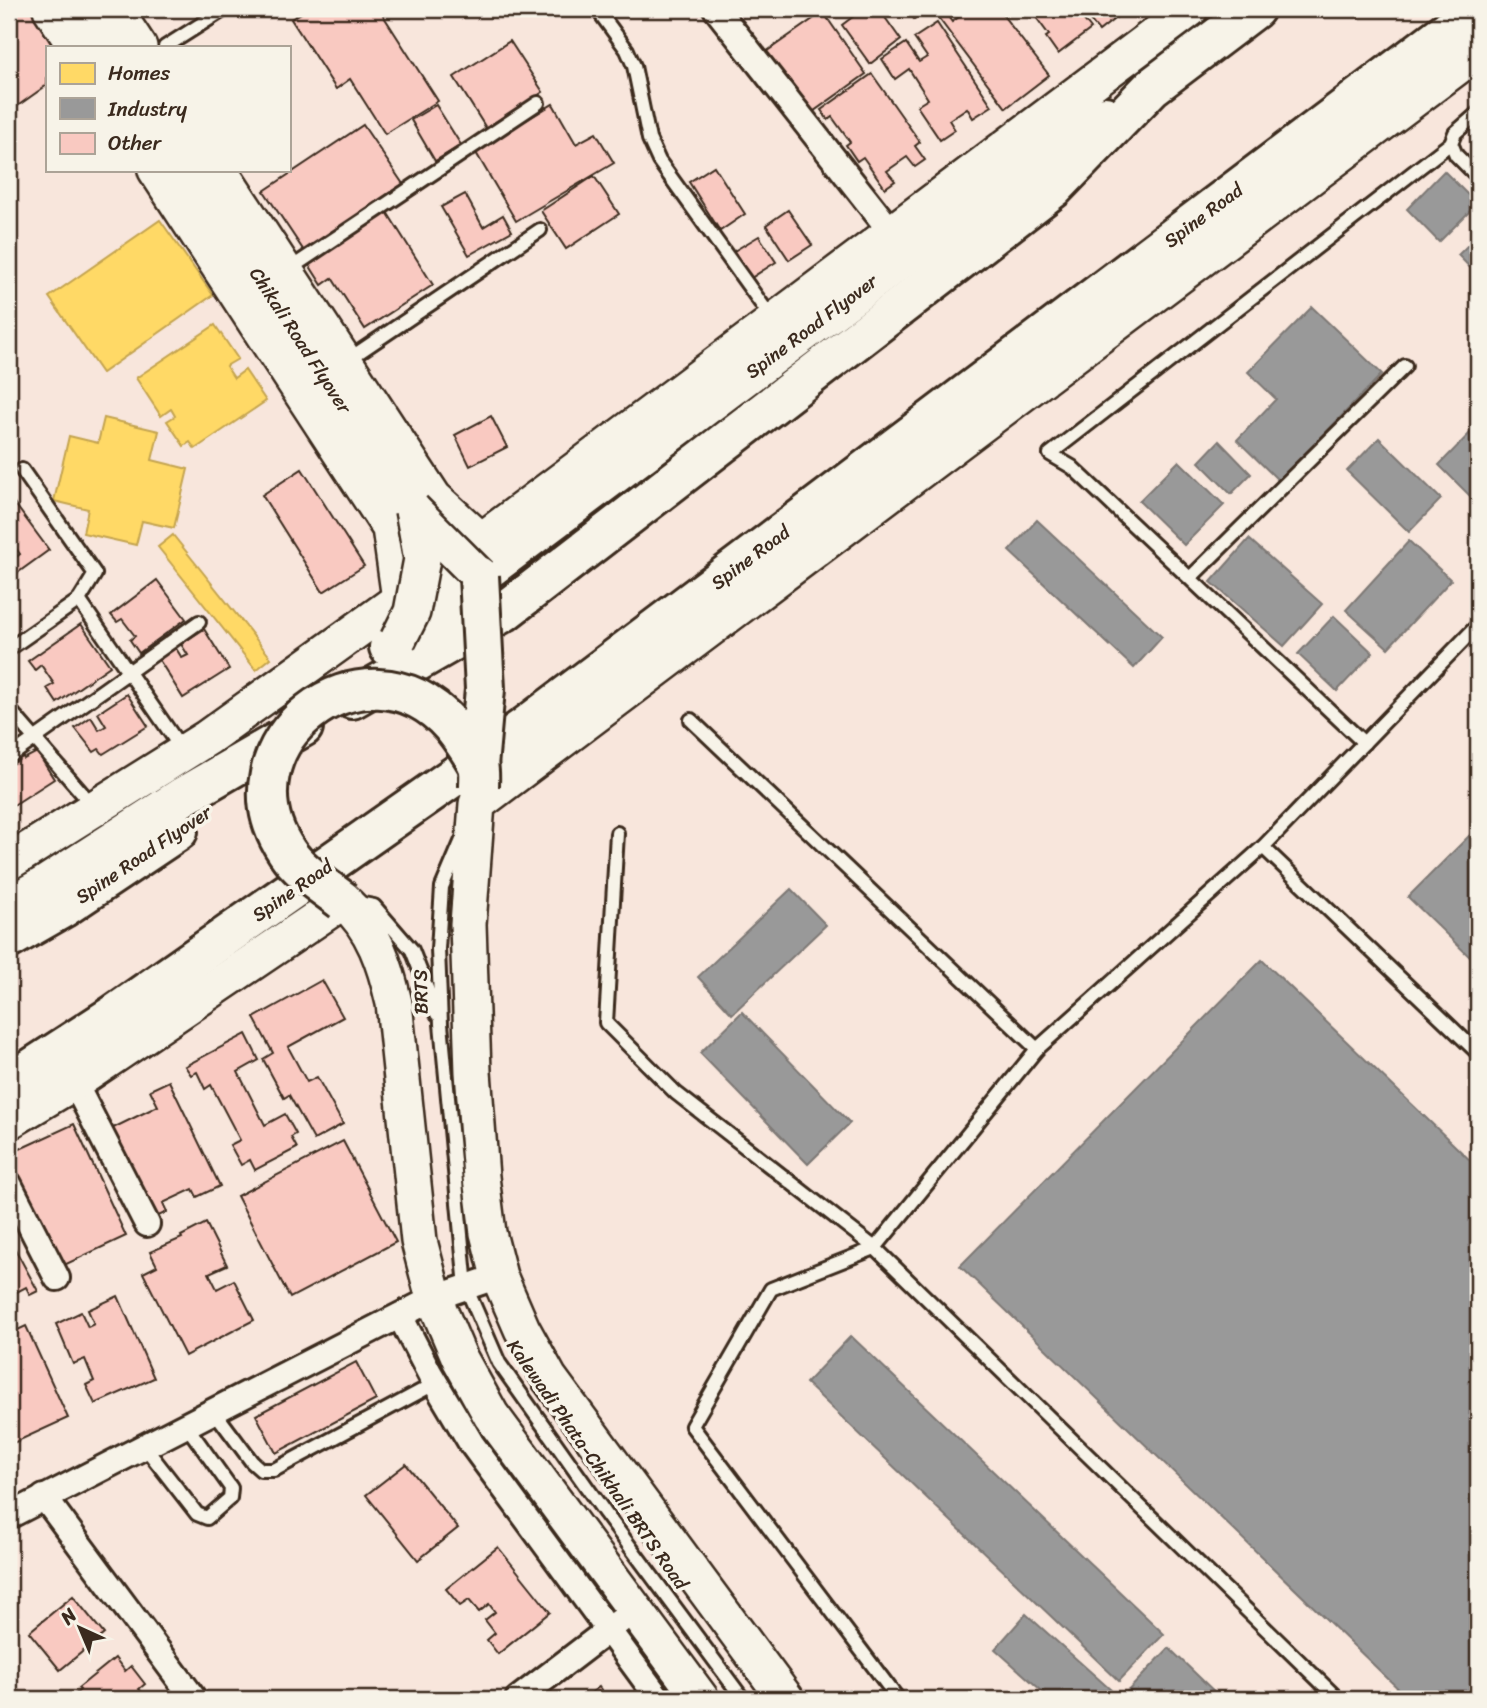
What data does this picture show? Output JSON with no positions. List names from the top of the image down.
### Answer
{
  "streets": {
    "main road": ["Spine Road", "Spine Road Flyover", "Chikali Road Flyover"],
    "lane": ["BRTS", "Kalewadi Phata-Chikhali BRTS Road"]
  },
  "crossings": [
    ["Spine Road", "Spine Road Flyover"],
    ["Spine Road", "BRTS"],
    ["Spine Road Flyover", "Chikali Road Flyover"],
    ["Spine Road Flyover", "BRTS"],
    ["BRTS", "Kalewadi Phata-Chikhali BRTS Road"]
  ],
  "legend": ["Homes", "Industry", "Other"],
  "north": "top left"
}
